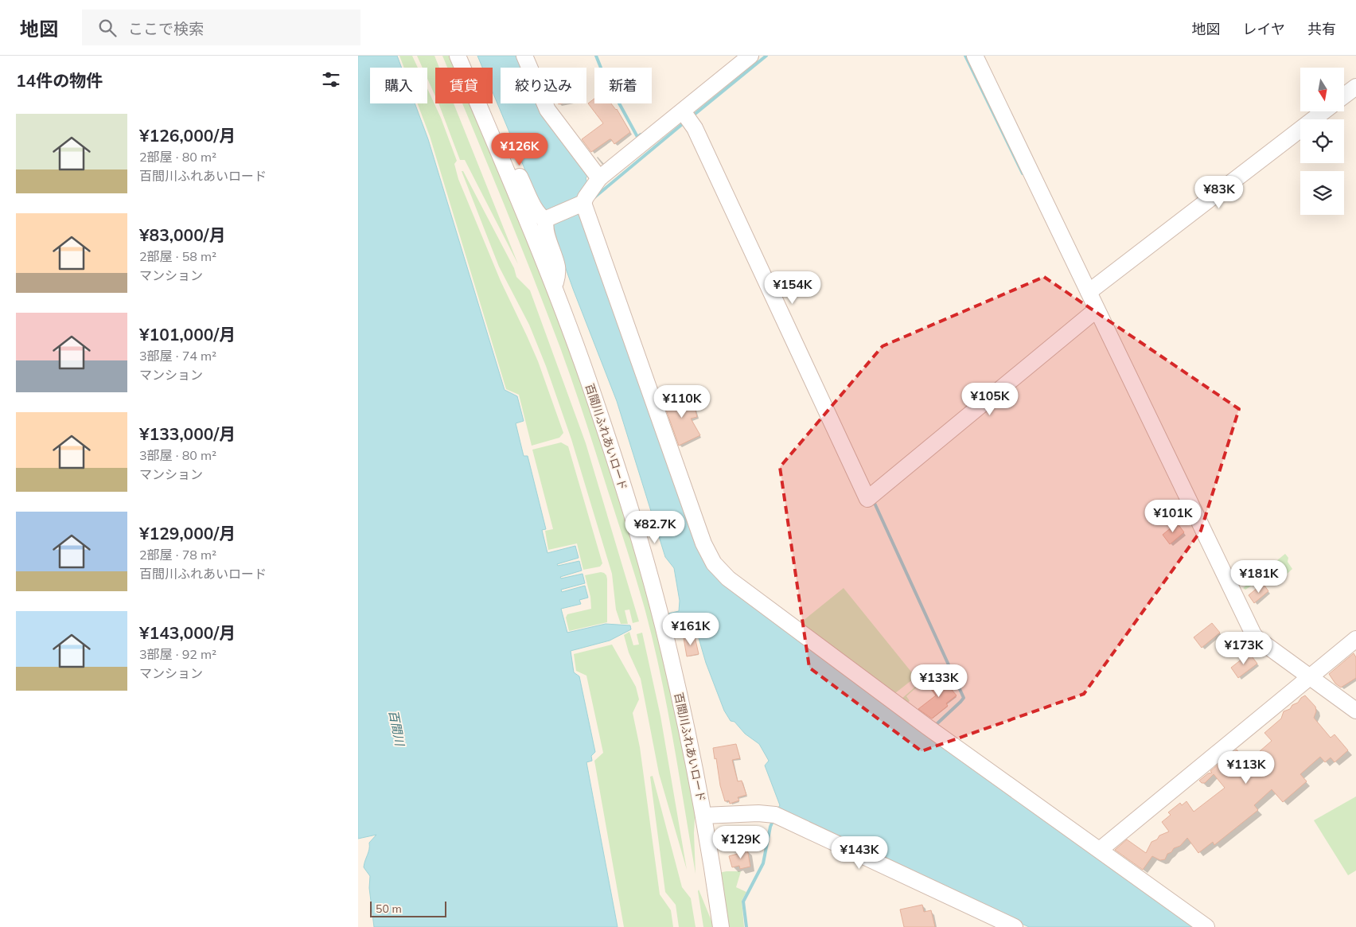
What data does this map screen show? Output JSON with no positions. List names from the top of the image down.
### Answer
{
  "streets": {
    "street": ["百間川ふれあいロード"]
  },
  "water": ["百間川"],
  "scale_bar": "50 m",
  "north": "bottom",
  "page": {
    "header": "地図",
    "search": "ここで検索",
    "nav": ["地図", "レイヤ", "共有"],
    "heading": "14件の物件",
    "chip": [
      "購入",
      "賃貸",
      "絞り込み",
      "新着"
    ],
    "list": [
      {
        "name": "¥126,000/月",
        "note": "2部屋 · 80 m² · 百間川ふれあいロード"
      },
      {
        "name": "¥83,000/月",
        "note": "2部屋 · 58 m² · マンション"
      },
      {
        "name": "¥101,000/月",
        "note": "3部屋 · 74 m² · マンション"
      },
      {
        "name": "¥133,000/月",
        "note": "3部屋 · 80 m² · マンション"
      },
      {
        "name": "¥129,000/月",
        "note": "2部屋 · 78 m² · 百間川ふれあいロード"
      },
      {
        "name": "¥143,000/月",
        "note": "3部屋 · 92 m² · マンション"
      }
    ],
    "price": [
      "¥126K",
      "¥83K",
      "¥154K",
      "¥105K",
      "¥110K",
      "¥101K",
      "¥82.7K",
      "¥181K",
      "¥161K",
      "¥173K",
      "¥133K",
      "¥113K",
      "¥129K",
      "¥143K"
    ],
    "scale": "50 m"
  }
}
